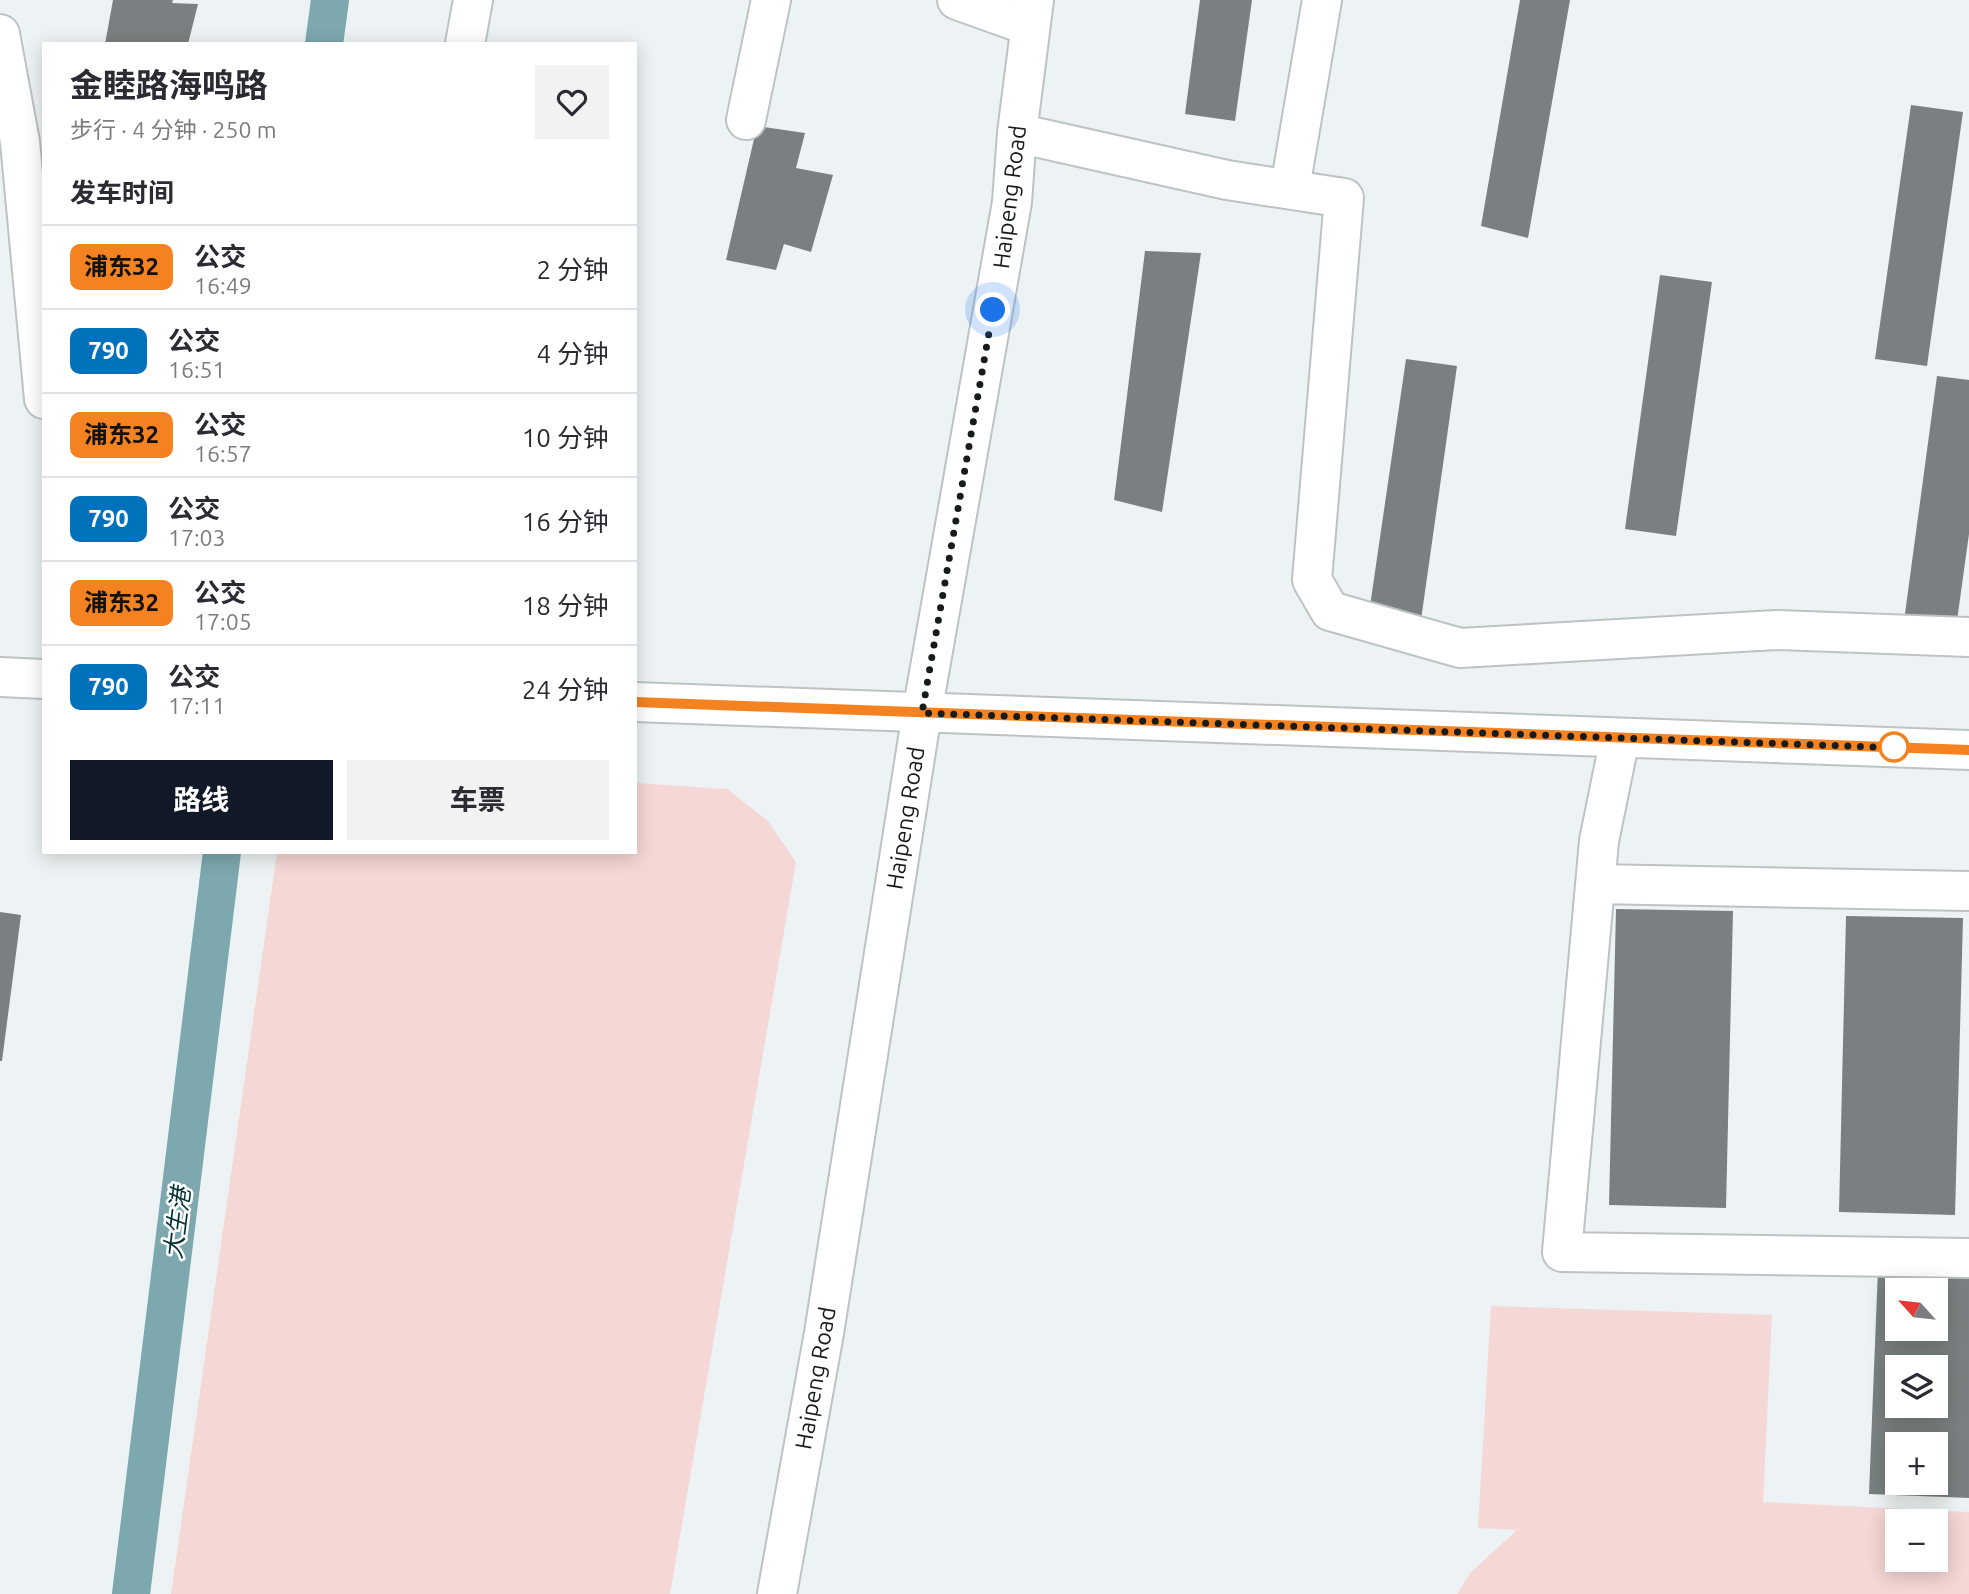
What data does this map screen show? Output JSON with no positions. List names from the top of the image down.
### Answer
{
  "streets": {
    "street": ["Haipeng Road"]
  },
  "water": ["大生港"],
  "lines": ["bus line 浦东32"],
  "north": "top left",
  "page": {
    "heading": [
      ["金睦路海鸣路", "步行 · 4 分钟 · 250 m"],
      "发车时间"
    ],
    "list": [
      {
        "mark": "浦东32",
        "name": "公交",
        "note": "16:49",
        "value": "2 分钟"
      },
      {
        "mark": "790",
        "name": "公交",
        "note": "16:51",
        "value": "4 分钟"
      },
      {
        "mark": "浦东32",
        "name": "公交",
        "note": "16:57",
        "value": "10 分钟"
      },
      {
        "mark": "790",
        "name": "公交",
        "note": "17:03",
        "value": "16 分钟"
      },
      {
        "mark": "浦东32",
        "name": "公交",
        "note": "17:05",
        "value": "18 分钟"
      },
      {
        "mark": "790",
        "name": "公交",
        "note": "17:11",
        "value": "24 分钟"
      }
    ],
    "buttons": ["路线", "车票"],
    "map_buttons": ["+", "−"]
  }
}
